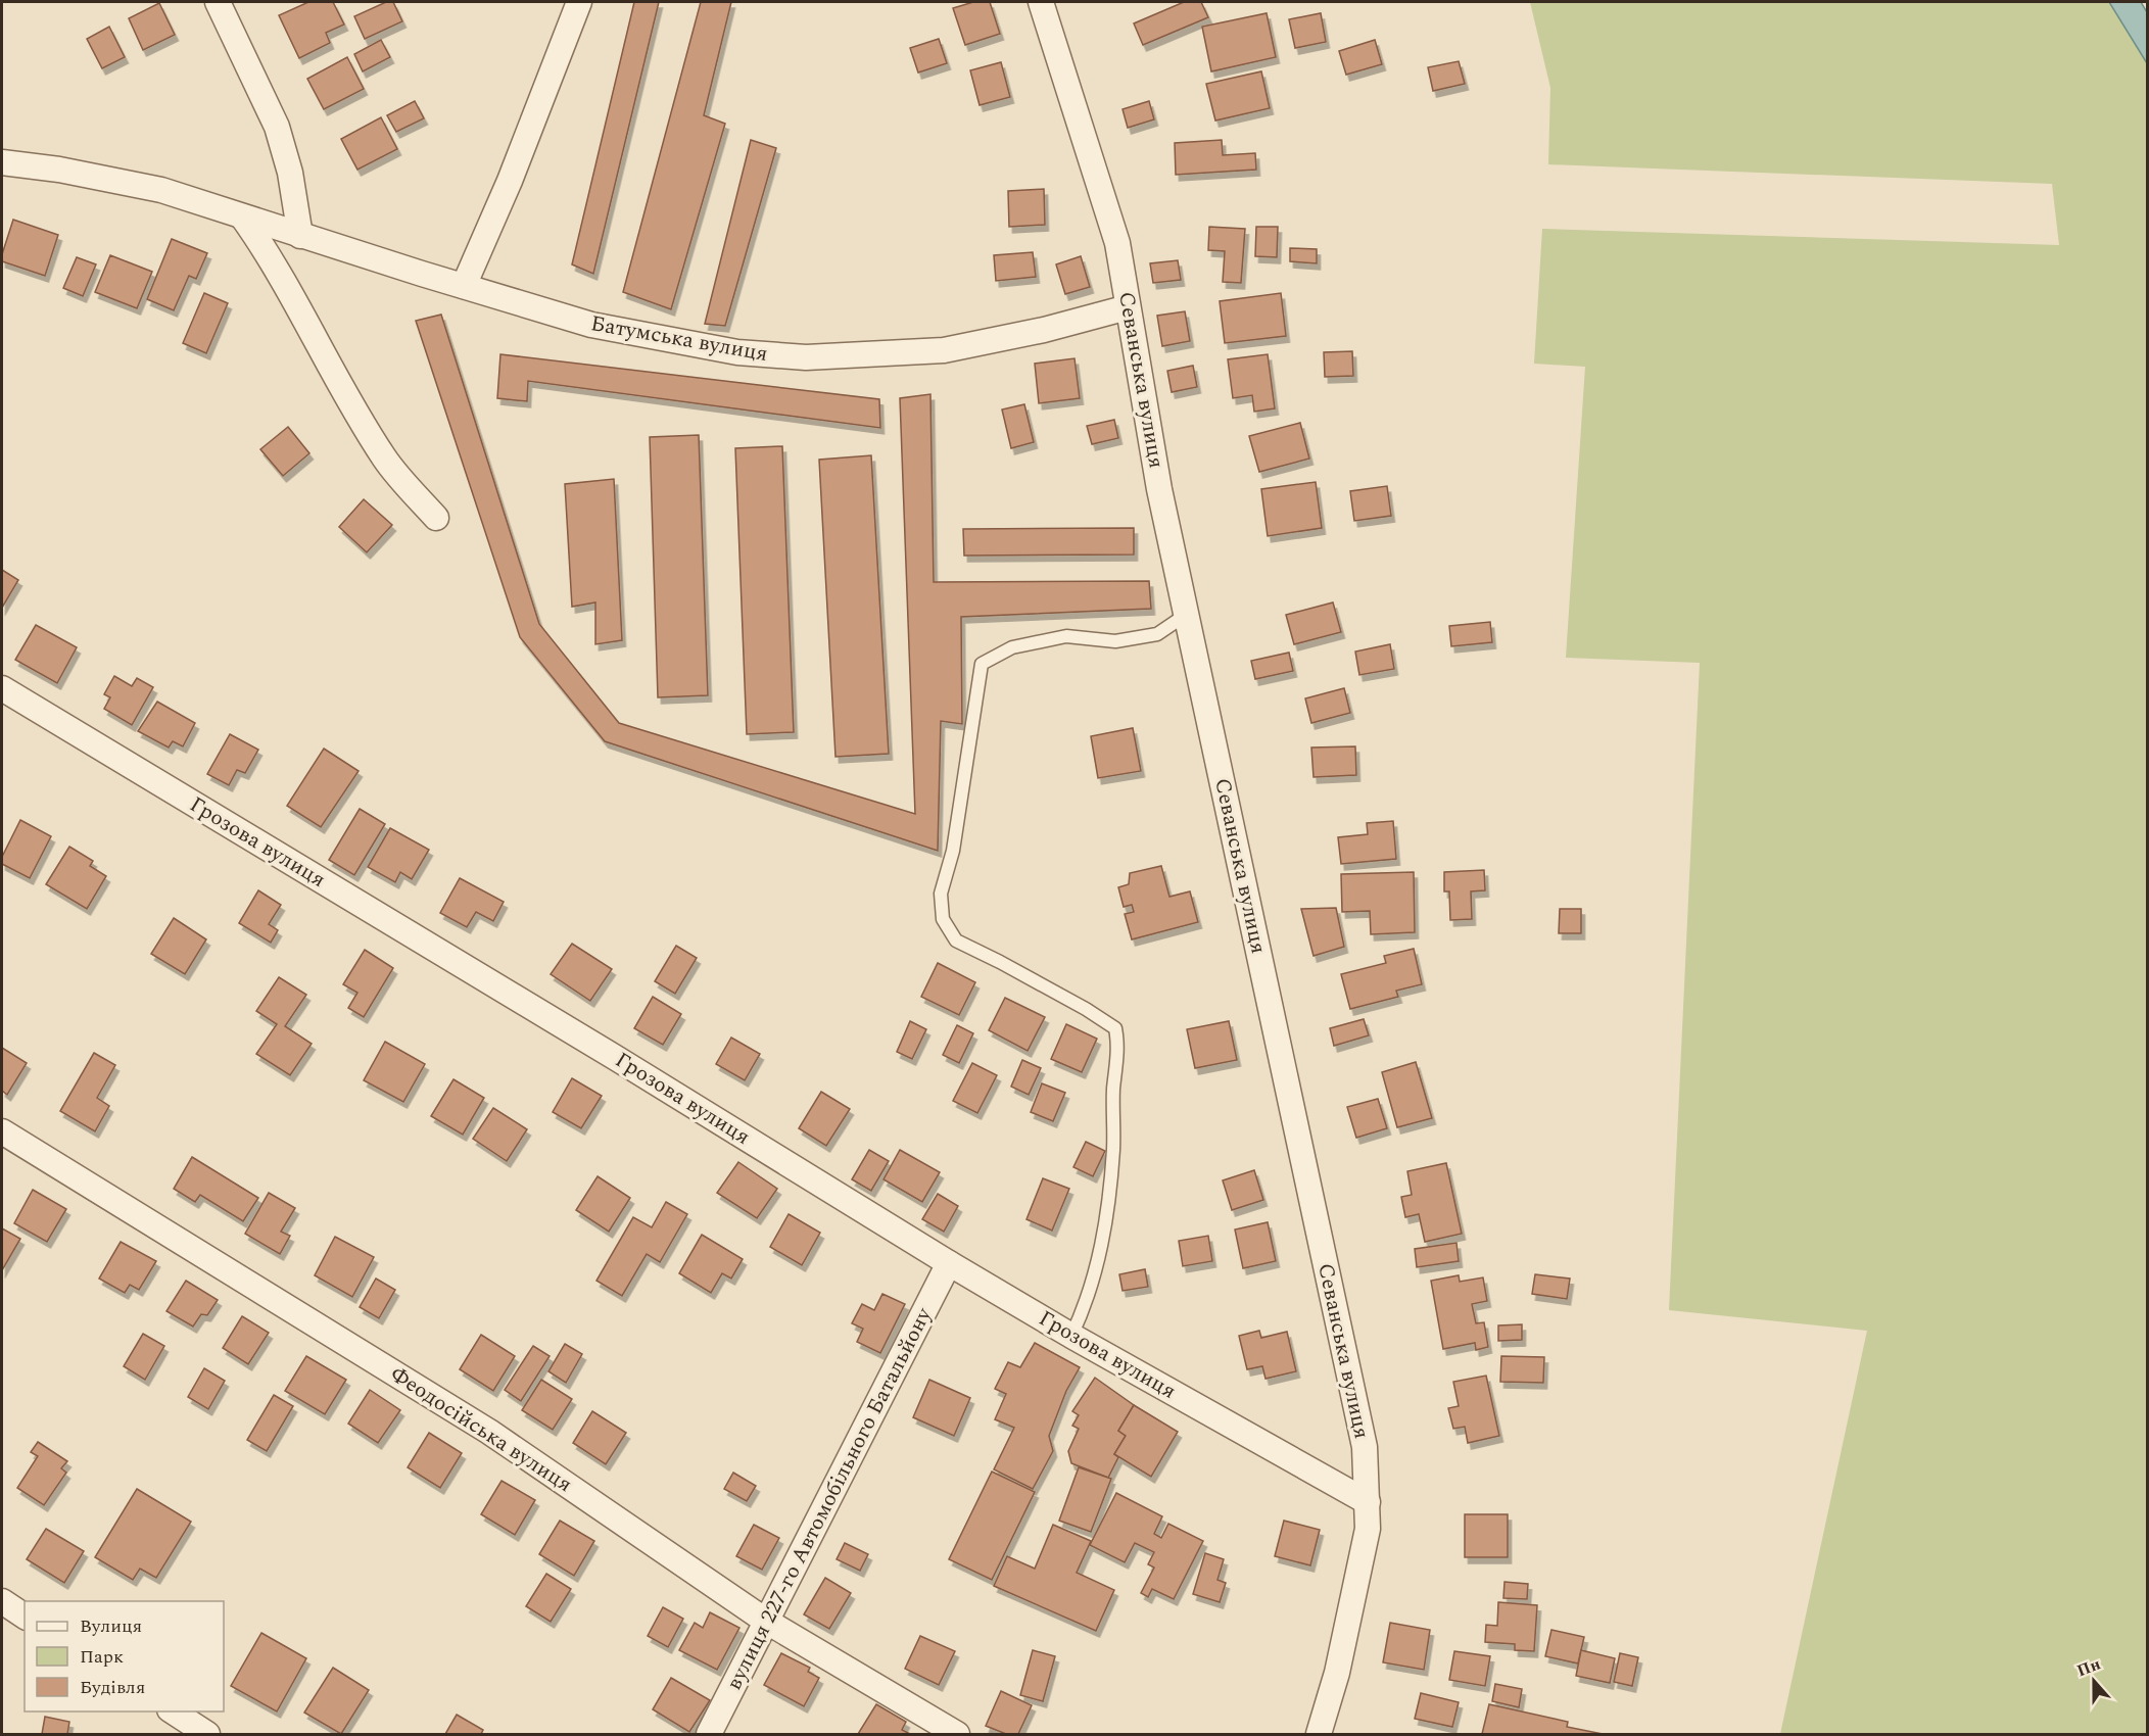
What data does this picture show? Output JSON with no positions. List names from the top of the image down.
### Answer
{
  "streets": {
    "street": [
      "Батумська вулиця",
      "Севанська вулиця",
      "Грозова вулиця",
      "Феодосійська вулиця",
      "вулиця 227-го Автомобільного Батальйону"
    ]
  },
  "crossings": [
    ["Батумська вулиця", "Севанська вулиця"],
    ["Севанська вулиця", "Грозова вулиця"],
    ["Грозова вулиця", "вулиця 227-го Автомобільного Батальйону"],
    ["Феодосійська вулиця", "вулиця 227-го Автомобільного Батальйону"]
  ],
  "legend": ["Вулиця", "Парк", "Будівля"],
  "north": "top"
}
